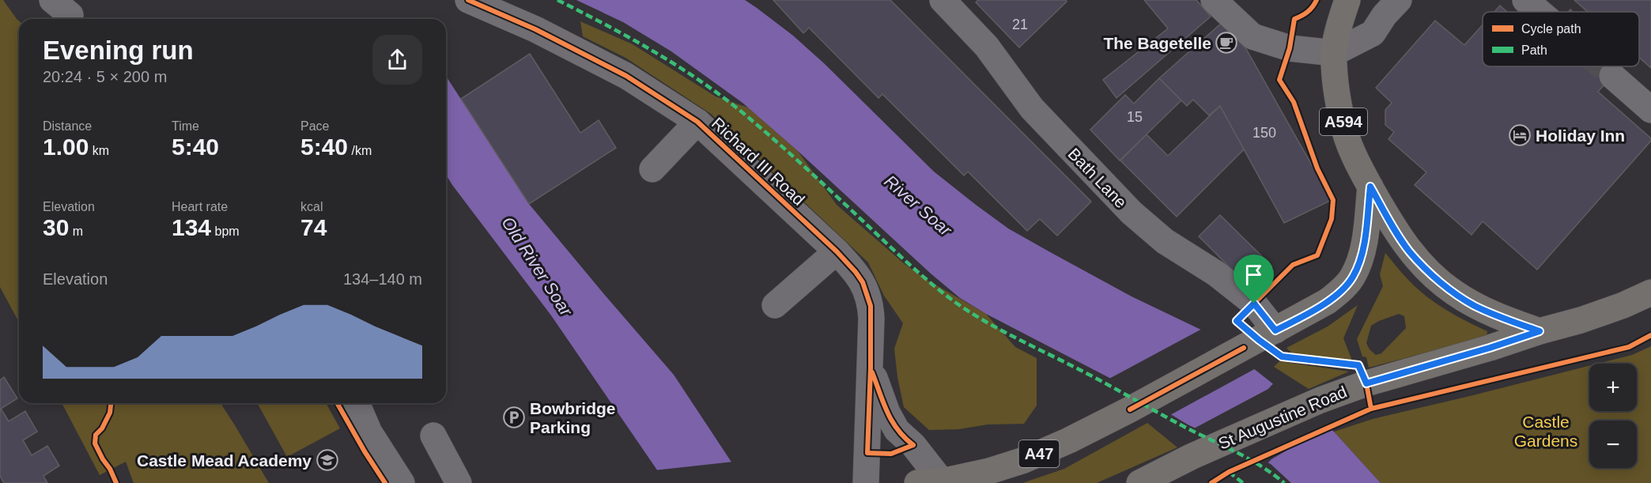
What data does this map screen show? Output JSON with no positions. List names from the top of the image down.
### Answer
{
  "streets": {
    "main road": ["A594", "St Augustine Road", "A47"],
    "street": ["Richard III Road", "Bath Lane"]
  },
  "crossings": [
    ["A594", "St Augustine Road"],
    ["A594", "A47"],
    ["Richard III Road", "A47"],
    ["Bath Lane", "A47"]
  ],
  "water": ["River Soar", "Old River Soar"],
  "parks": ["Castle Gardens"],
  "places": {
    "cafe": ["The Bagetelle"],
    "hotel": ["Holiday Inn"],
    "parking": ["Bowbridge Parking"],
    "school or university": ["Castle Mead Academy"]
  },
  "house_numbers": ["21", "15", "150"],
  "legend": ["Cycle path", "Path"],
  "page": {
    "heading": ["Evening run", "20:24 · 5 × 200 m"],
    "stats": [
      ["Distance", "1.00 km"],
      ["Time", "5:40"],
      ["Pace", "5:40 /km"],
      ["Elevation", "30 m"],
      ["Heart rate", "134 bpm"],
      ["kcal", "74"]
    ],
    "chart": ["Elevation", "134–140 m"],
    "map_buttons": ["+", "−"]
  }
}
